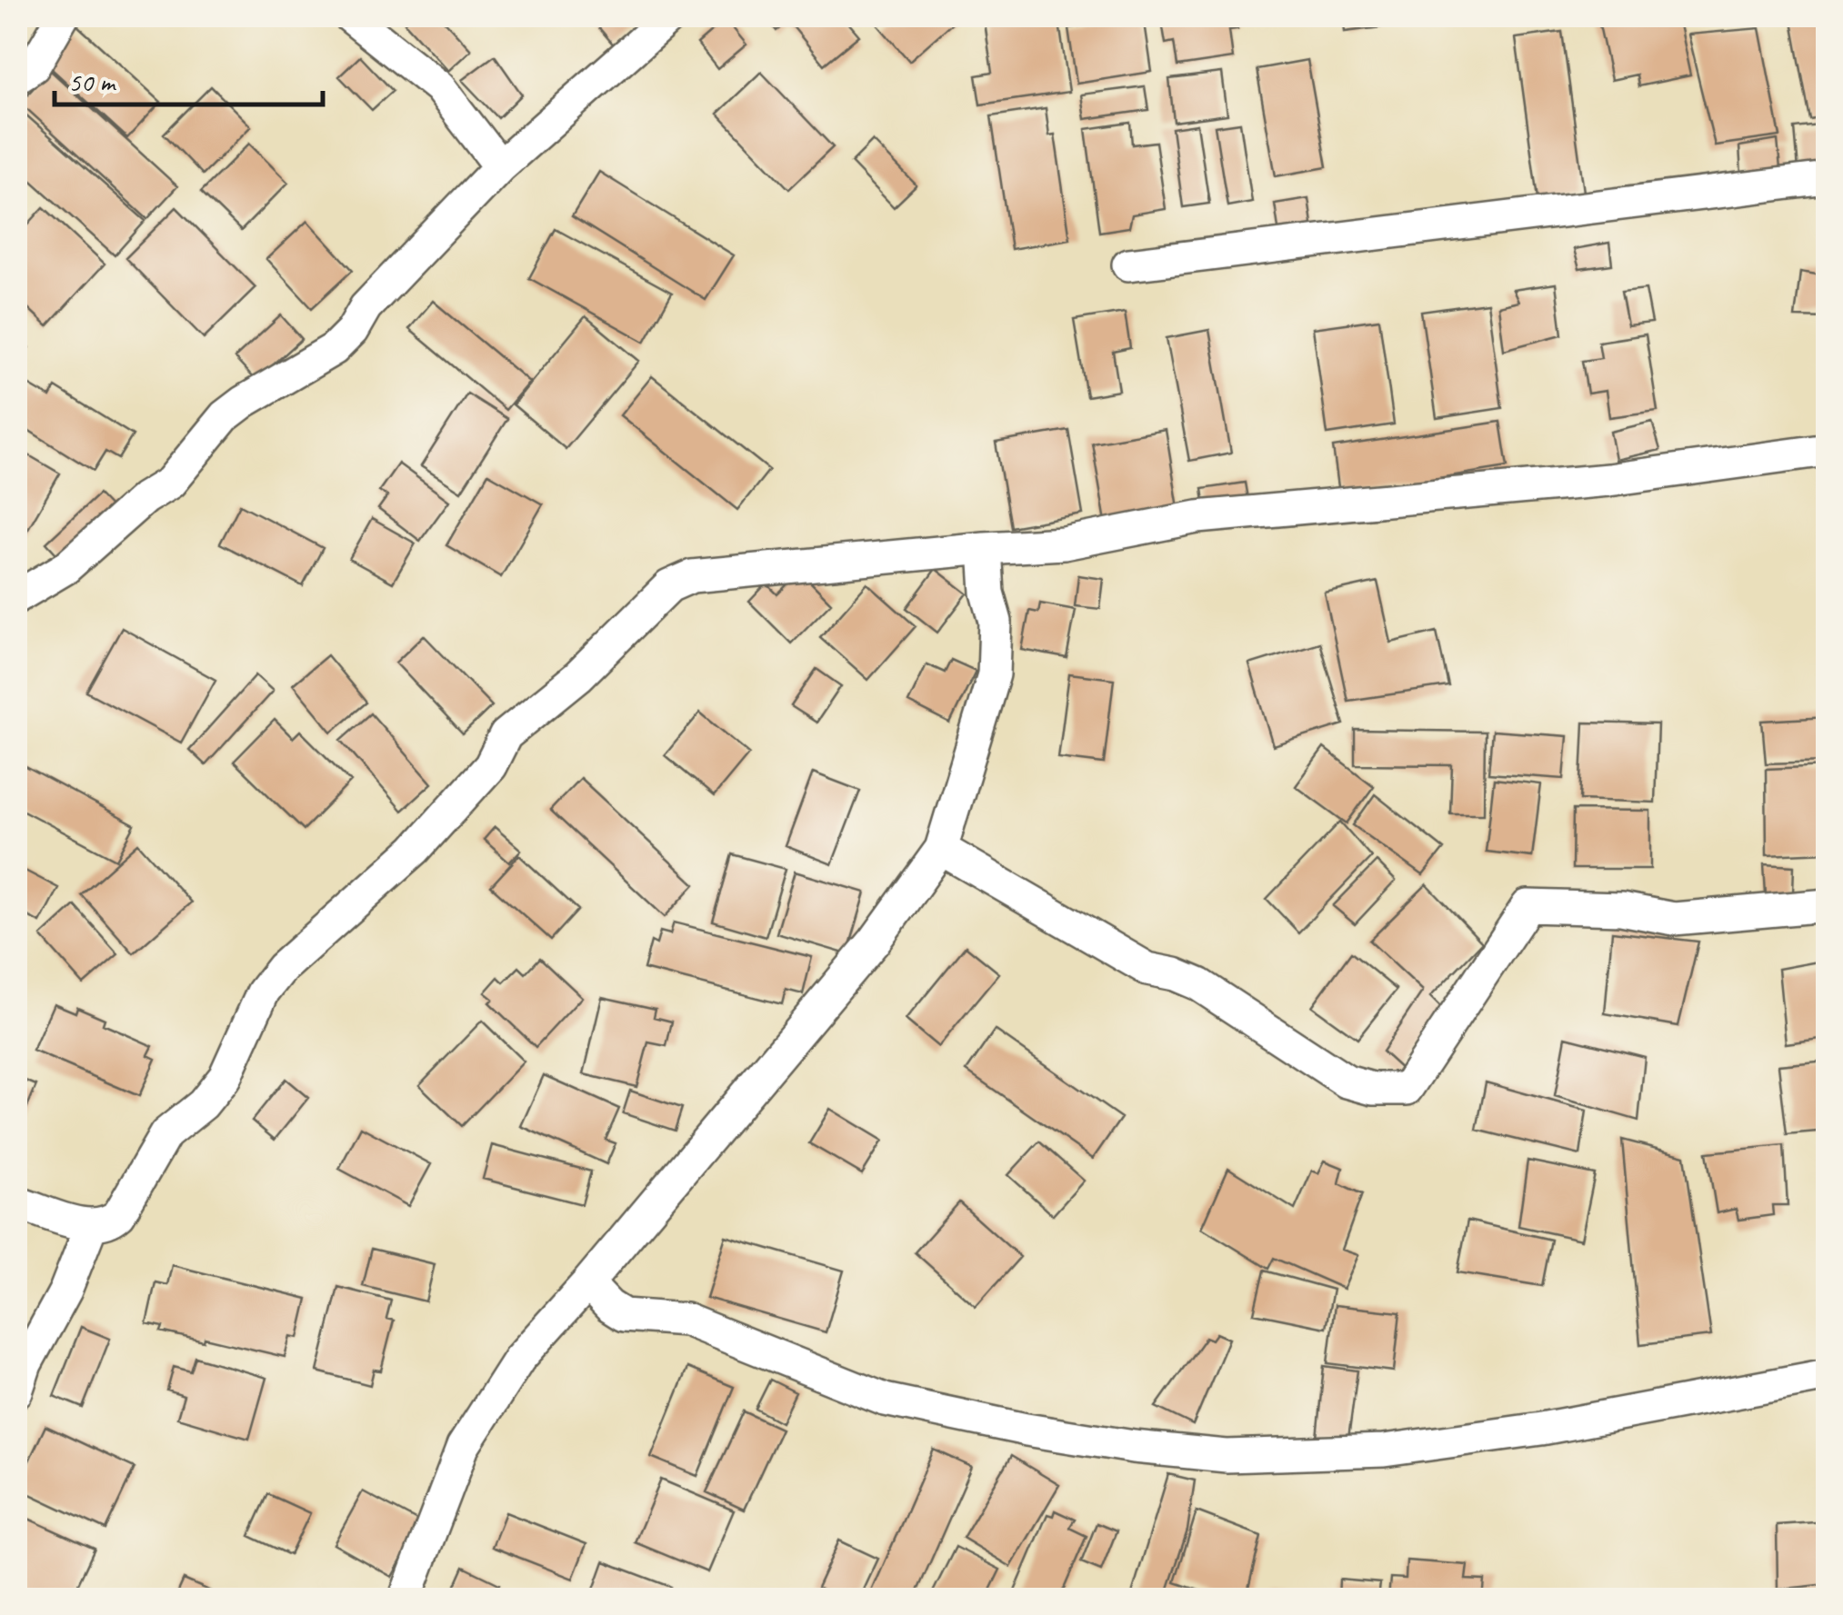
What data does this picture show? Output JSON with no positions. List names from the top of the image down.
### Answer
{
  "scale_bar": "50 m"
}
